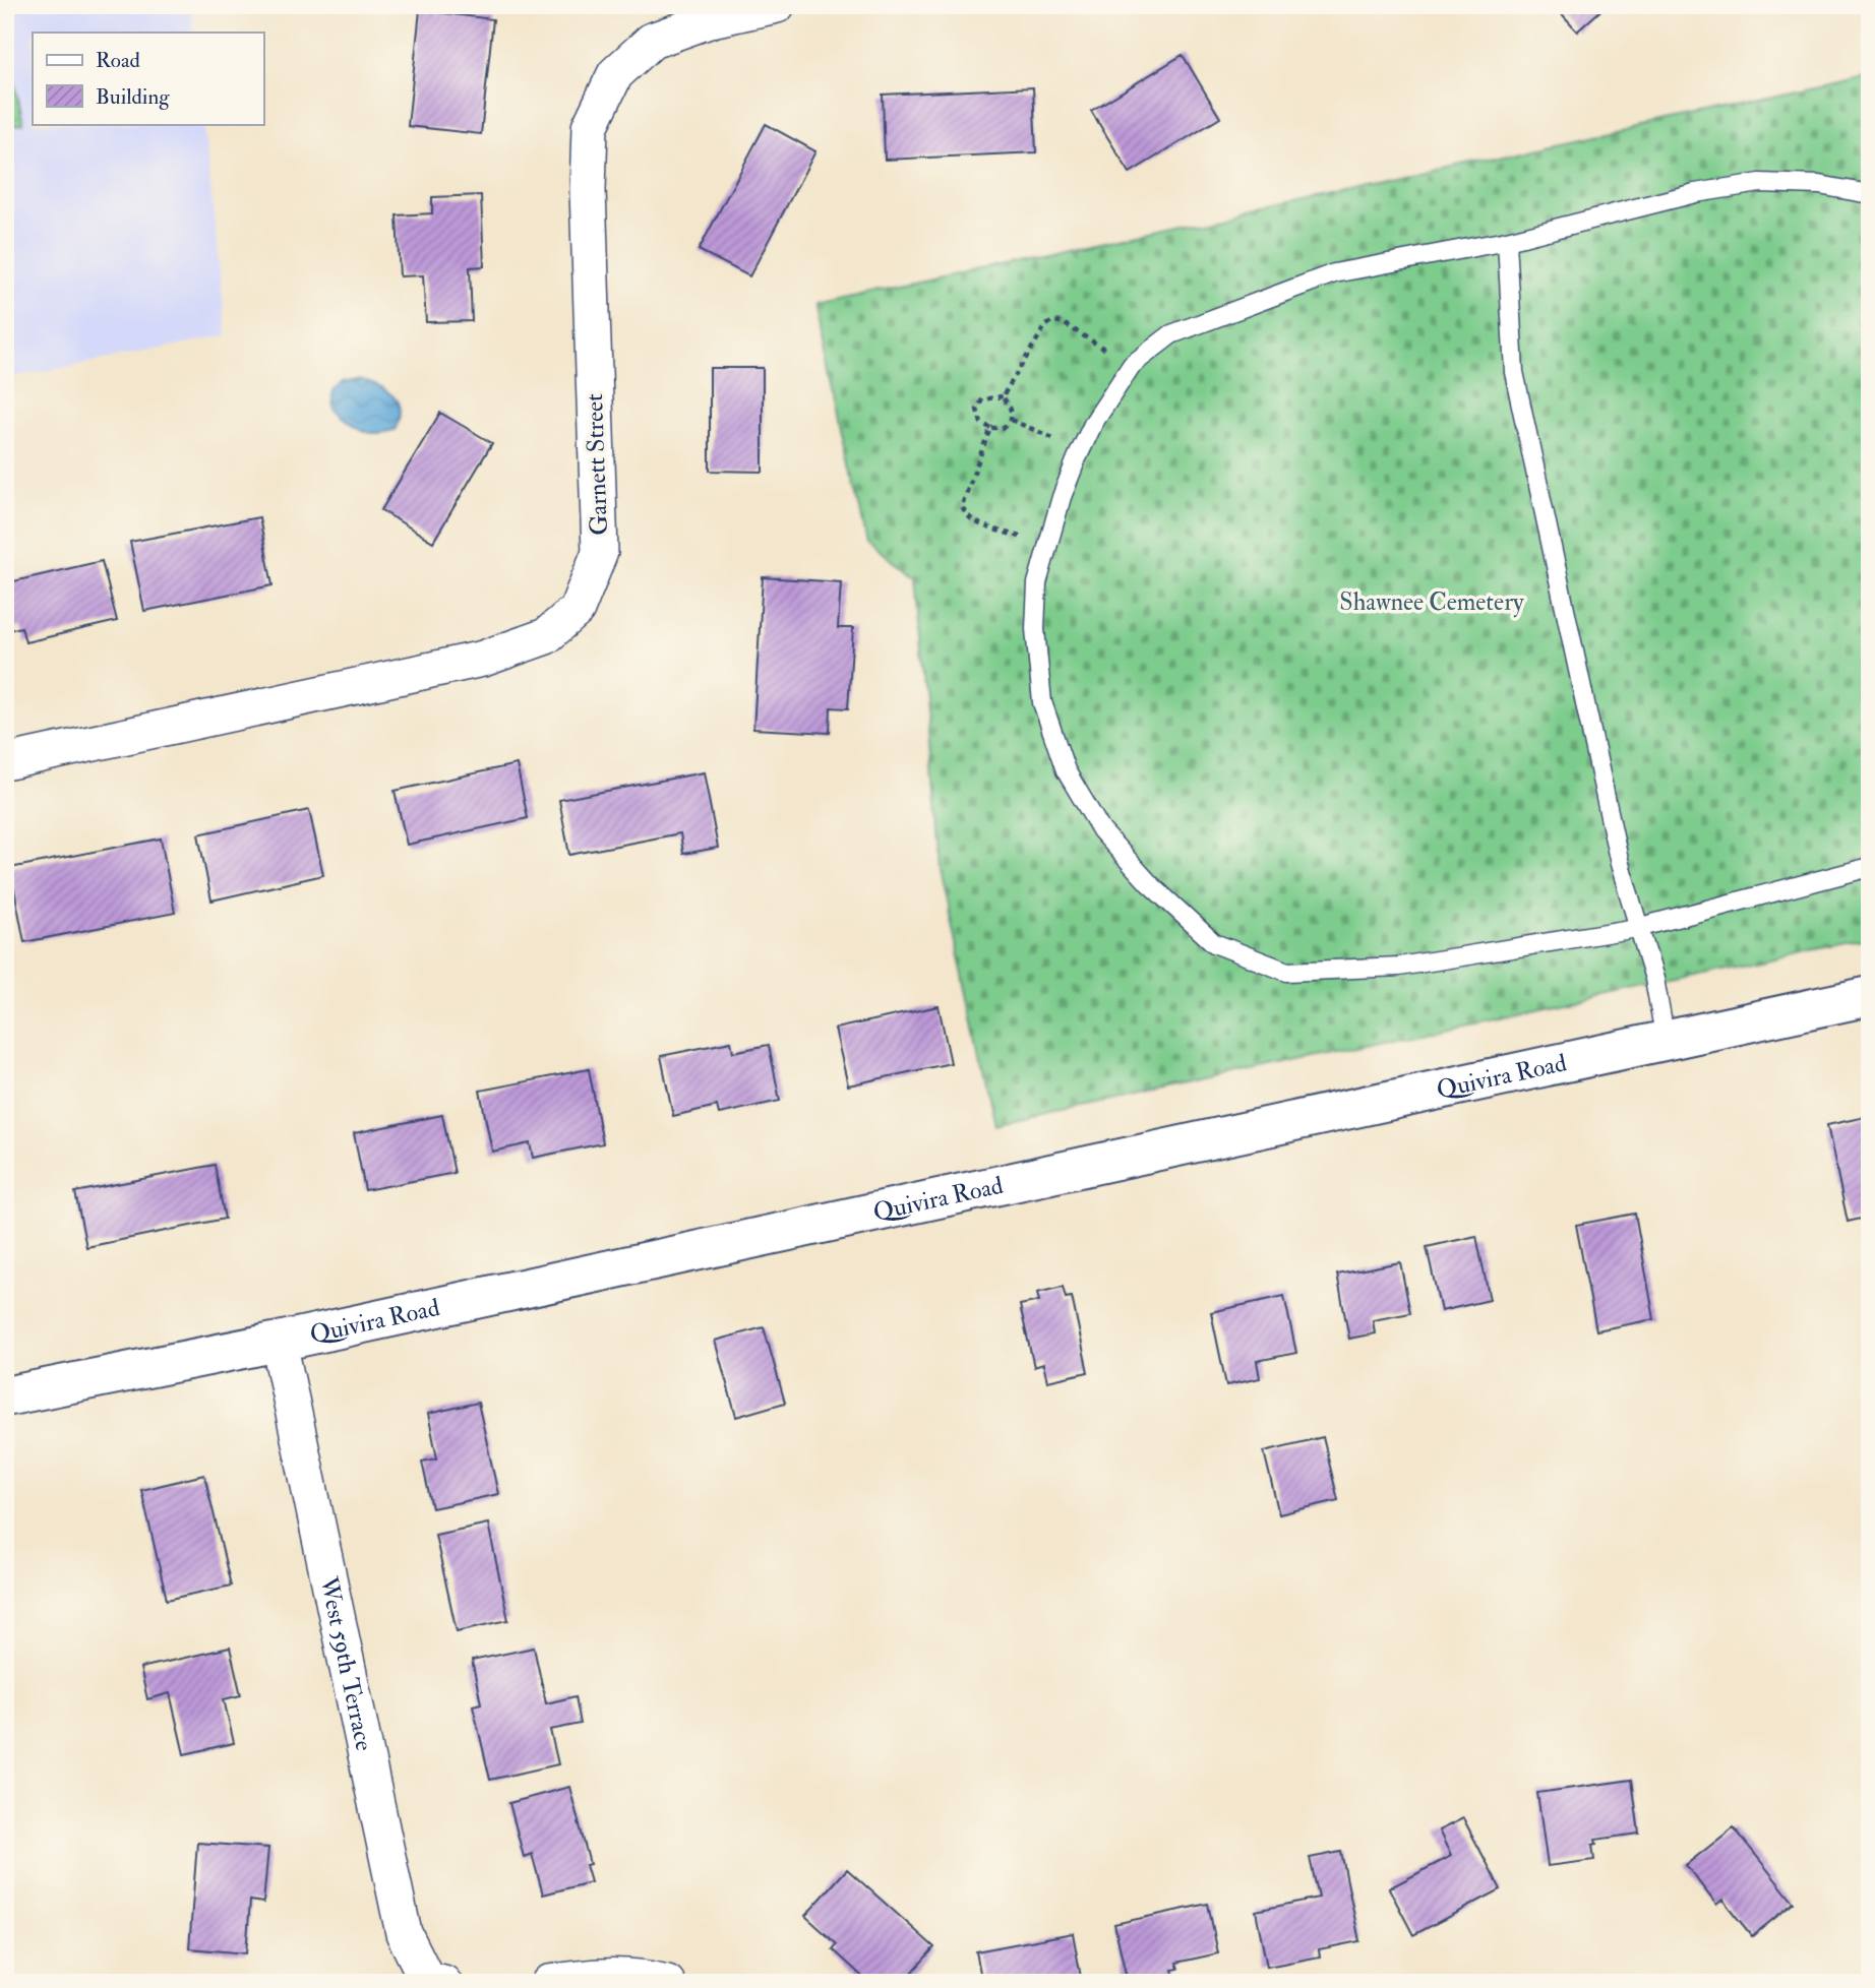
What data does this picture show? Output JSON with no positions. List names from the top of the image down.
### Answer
{
  "streets": {
    "main road": ["Quivira Road"],
    "street": ["Garnett Street", "West 59th Terrace"]
  },
  "crossings": [
    ["Quivira Road", "West 59th Terrace"]
  ],
  "parks": ["Shawnee Cemetery"],
  "legend": ["Road", "Building"]
}
